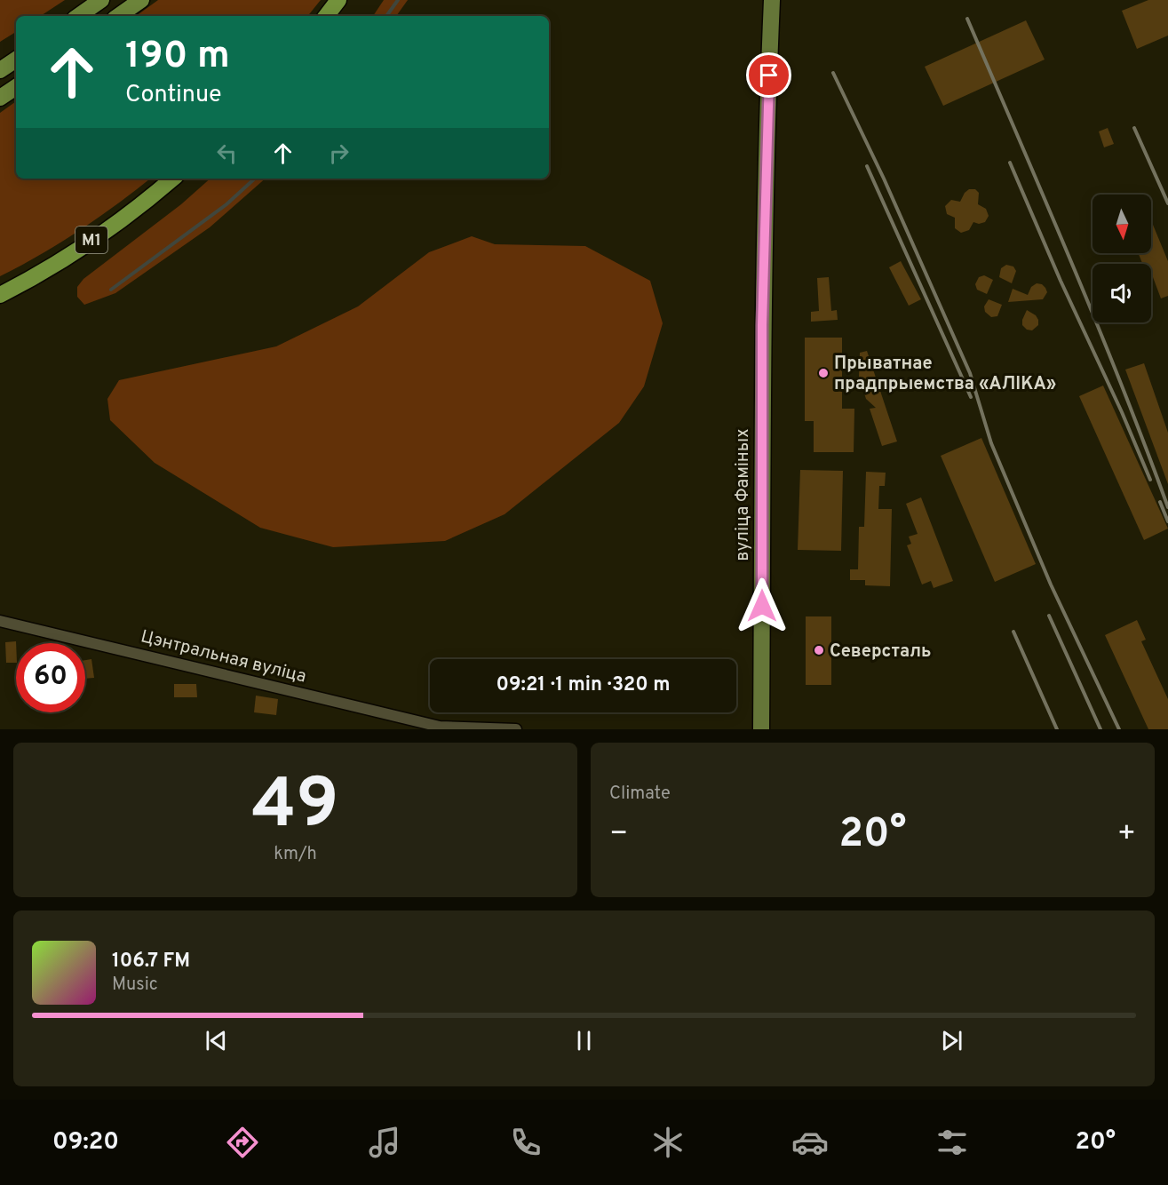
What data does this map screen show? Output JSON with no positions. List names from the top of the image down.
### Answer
{
  "streets": {
    "highway": ["М1"],
    "main road": ["вуліца Фаміных"],
    "street": ["Цэнтральная вуліца"]
  },
  "places": ["Прыватнае прадпрыемства «АЛІКА»", "Северсталь"],
  "north": "bottom",
  "page": {
    "turn": ["190 m", "Continue"],
    "limit": "60",
    "trip": "09:21 · 1 min · 320 m",
    "tile": [
      ["49", "km/h"],
      "Climate"
    ],
    "heat": ["−", "20°", "+"],
    "song": ["106.7 FM", "Music"],
    "tabs": ["09:20", "20°"]
  }
}
